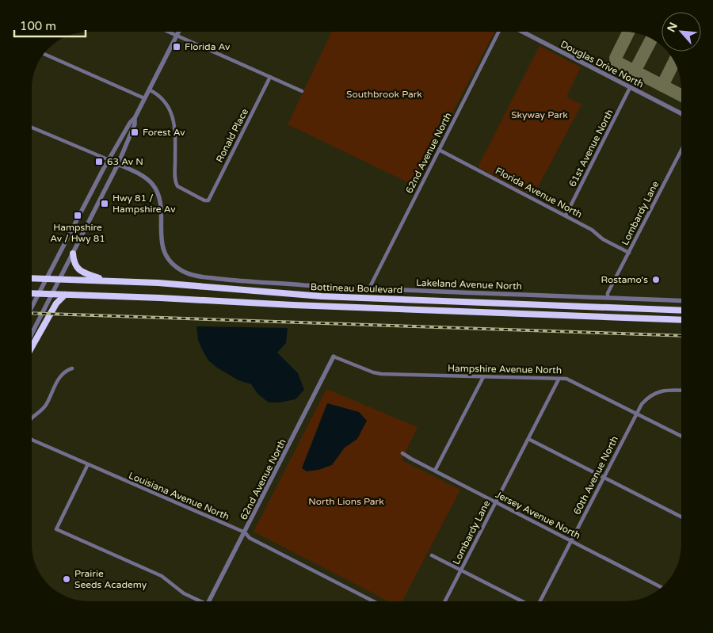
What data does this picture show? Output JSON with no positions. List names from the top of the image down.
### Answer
{
  "streets": {
    "highway": ["Bottineau Boulevard"],
    "street": [
      "Douglas Drive North",
      "Ronald Place",
      "61st Avenue North",
      "62nd Avenue North",
      "Florida Avenue North",
      "Lombardy Lane",
      "Lakeland Avenue North",
      "Hampshire Avenue North",
      "60th Avenue North",
      "Louisiana Avenue North",
      "Jersey Avenue North"
    ]
  },
  "crossings": [
    ["Douglas Drive North", "61st Avenue North"],
    ["61st Avenue North", "Florida Avenue North"],
    ["62nd Avenue North", "Florida Avenue North"],
    ["62nd Avenue North", "Lakeland Avenue North"],
    ["62nd Avenue North", "Hampshire Avenue North"],
    ["62nd Avenue North", "Louisiana Avenue North"],
    ["Florida Avenue North", "Lombardy Lane"],
    ["Lombardy Lane", "Lakeland Avenue North"],
    ["Lombardy Lane", "Hampshire Avenue North"],
    ["Lombardy Lane", "Jersey Avenue North"],
    ["Hampshire Avenue North", "60th Avenue North"],
    ["60th Avenue North", "Jersey Avenue North"]
  ],
  "parks": ["Southbrook Park", "Skyway Park", "North Lions Park"],
  "places": {
    "transit": [
      "Florida Av",
      "Forest Av",
      "63 Av N",
      "Hwy 81 / Hampshire Av",
      "Hampshire Av / Hwy 81"
    ],
    "other": ["Rostamo's", "Prairie Seeds Academy"]
  },
  "scale_bar": "100 m",
  "north": "top left"
}
